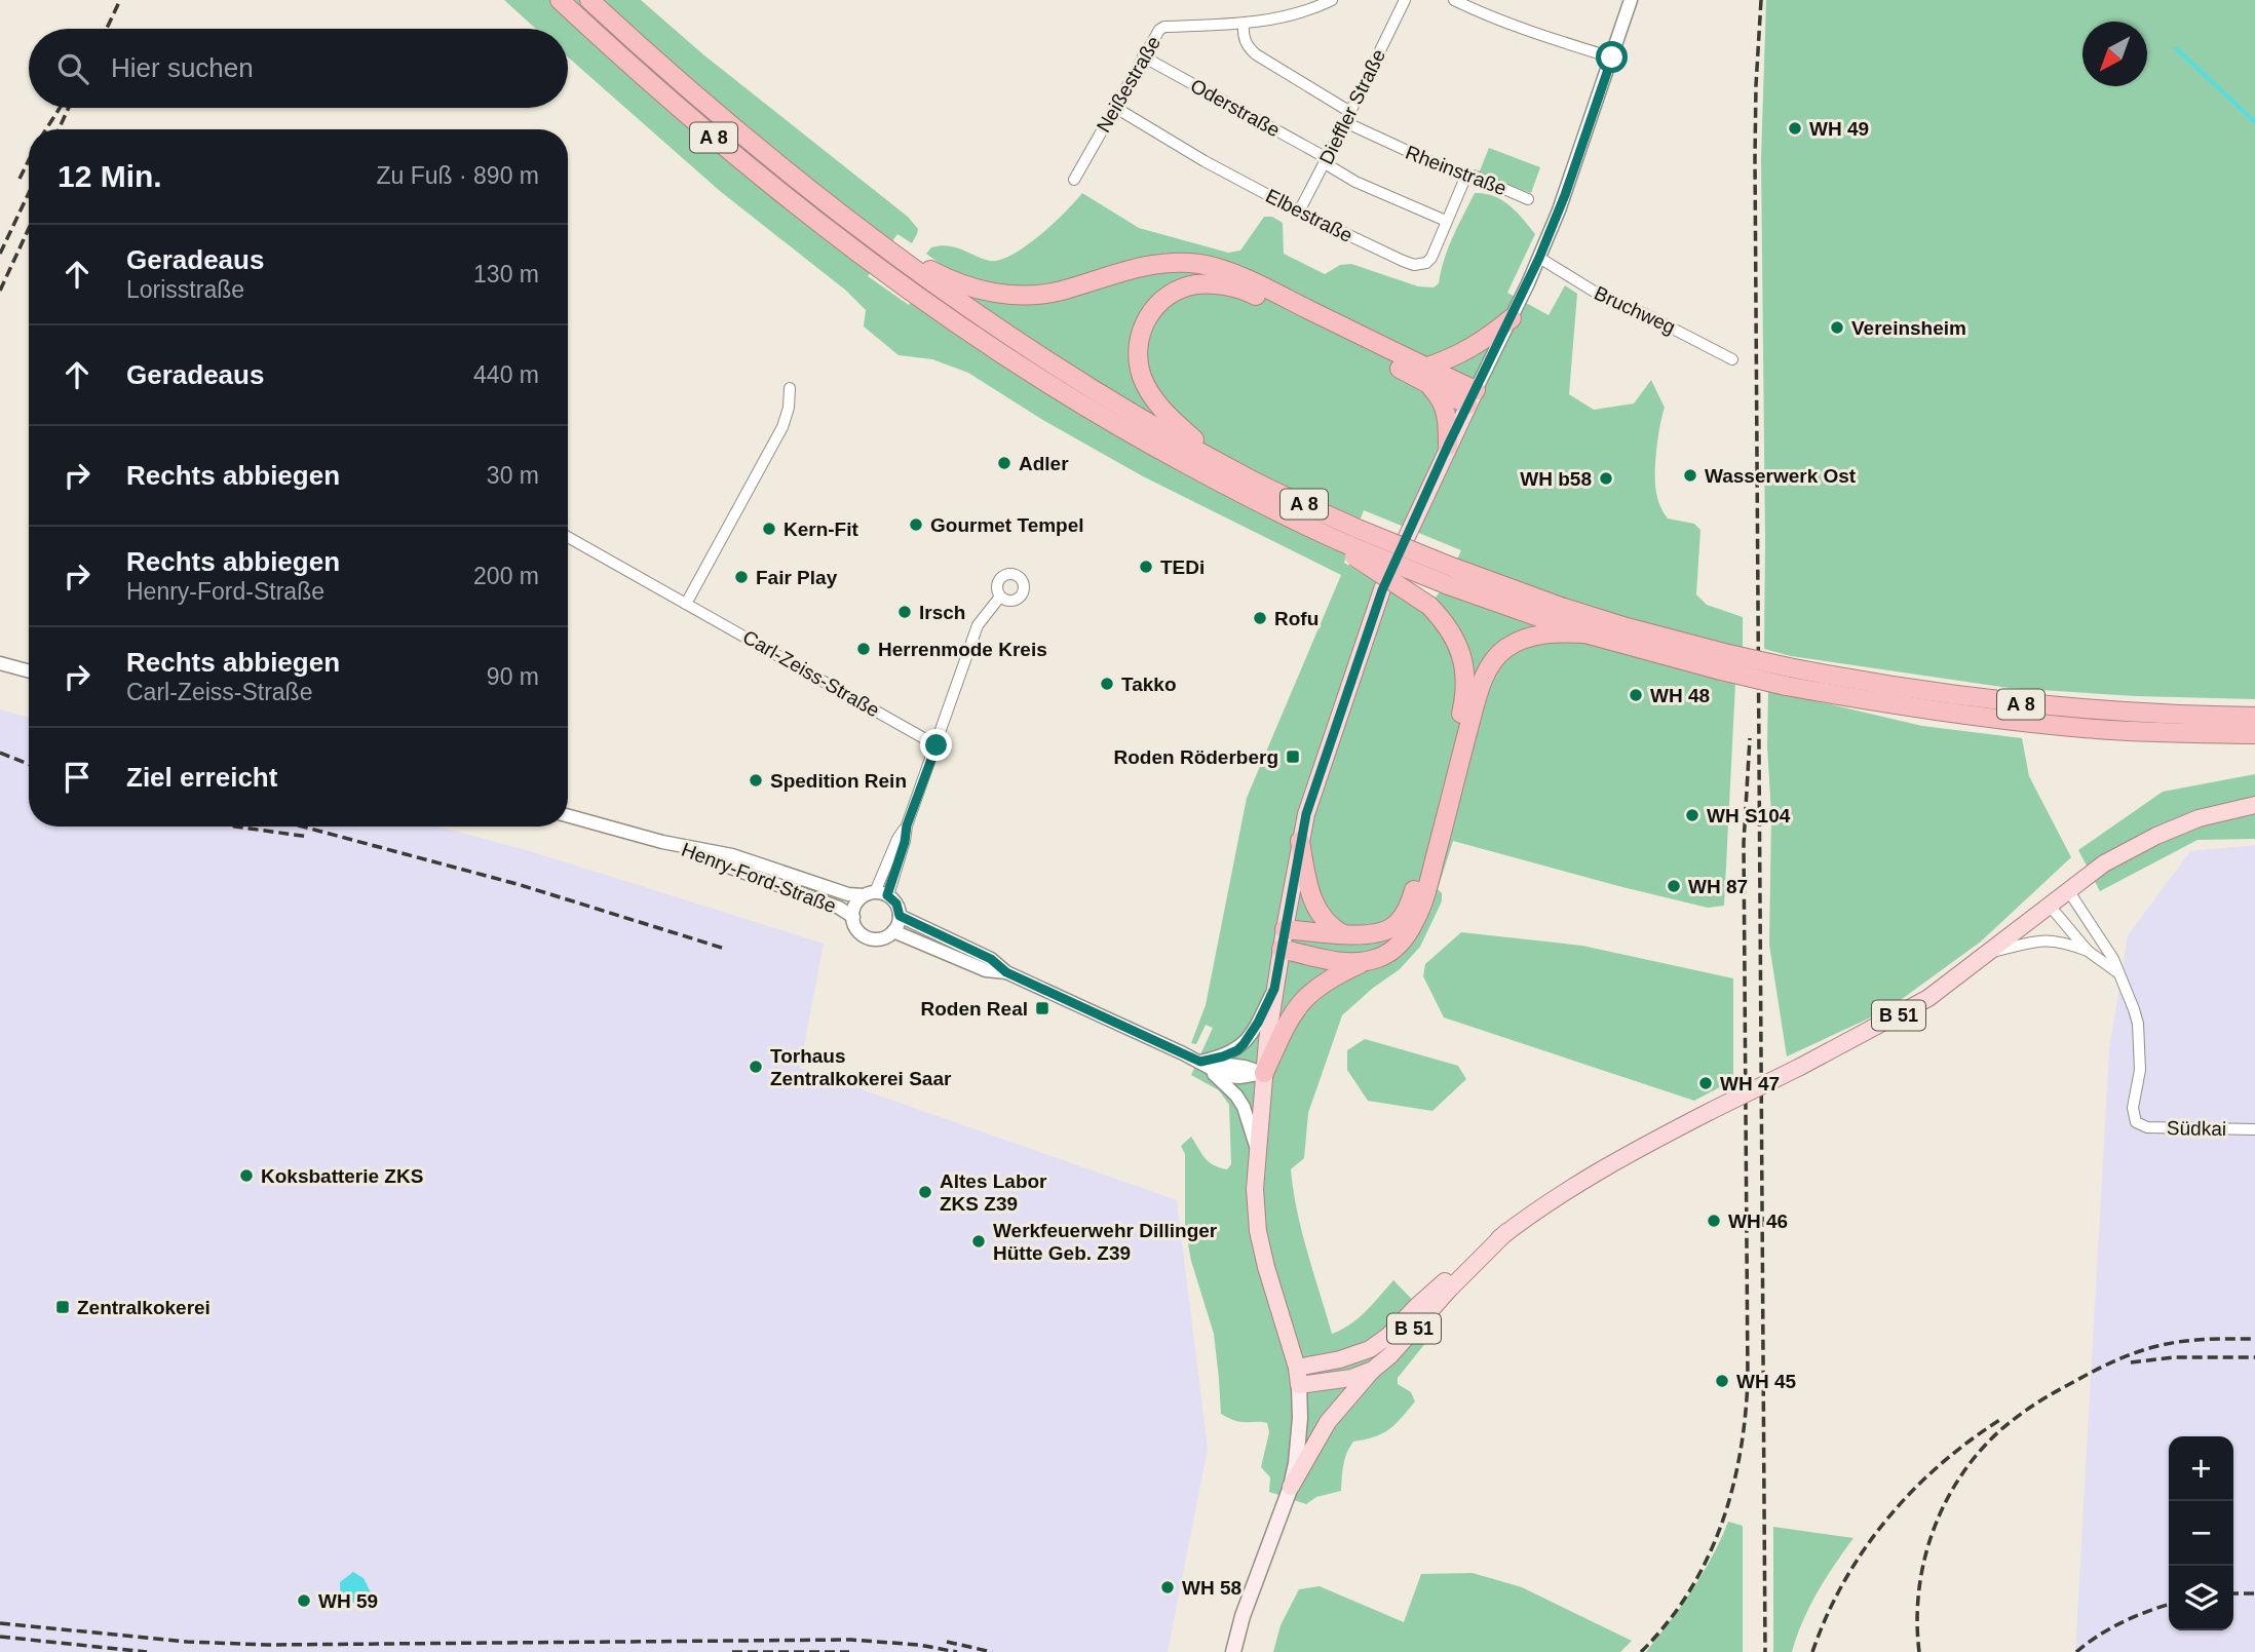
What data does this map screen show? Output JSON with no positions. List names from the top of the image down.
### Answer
{
  "streets": {
    "highway": ["A 8"],
    "main road": ["B 51"],
    "street": [
      "Neißestraße",
      "Dieffler Straße",
      "Oderstraße",
      "Rheinstraße",
      "Elbestraße",
      "Bruchweg",
      "Carl-Zeiss-Straße",
      "Henry-Ford-Straße",
      "Südkai"
    ]
  },
  "crossings": [
    ["Neißestraße", "Oderstraße"],
    ["Neißestraße", "Rheinstraße"],
    ["Neißestraße", "Elbestraße"],
    ["Dieffler Straße", "Oderstraße"],
    ["Dieffler Straße", "Rheinstraße"],
    ["Dieffler Straße", "Elbestraße"],
    ["Oderstraße", "Elbestraße"],
    ["Rheinstraße", "Elbestraße"]
  ],
  "places": {
    "other": [
      "WH 49",
      "Vereinsheim",
      "Adler",
      "Wasserwerk Ost",
      "WH b58",
      "Gourmet Tempel",
      "Kern-Fit",
      "TEDi",
      "Fair Play",
      "Irsch",
      "Rofu",
      "Herrenmode Kreis",
      "Takko",
      "WH 48",
      "Spedition Rein",
      "WH S104",
      "WH 87",
      "Torhaus Zentralkokerei Saar",
      "WH 47",
      "Koksbatterie ZKS",
      "Altes Labor ZKS Z39",
      "WH 46",
      "Werkfeuerwehr Dillinger Hütte Geb. Z39",
      "WH 45",
      "WH 58",
      "WH 59"
    ],
    "transit": ["Roden Röderberg", "Roden Real", "Zentralkokerei"]
  },
  "north": "bottom left",
  "page": {
    "search": "Hier suchen",
    "heading": ["12 Min.", "Zu Fuß · 890 m"],
    "list": [
      ["Geradeaus", "Lorisstraße", "130 m"],
      ["Geradeaus", "440 m"],
      ["Rechts abbiegen", "30 m"],
      ["Rechts abbiegen", "Henry-Ford-Straße", "200 m"],
      ["Rechts abbiegen", "Carl-Zeiss-Straße", "90 m"],
      "Ziel erreicht"
    ],
    "map_buttons": ["+", "−"]
  }
}
